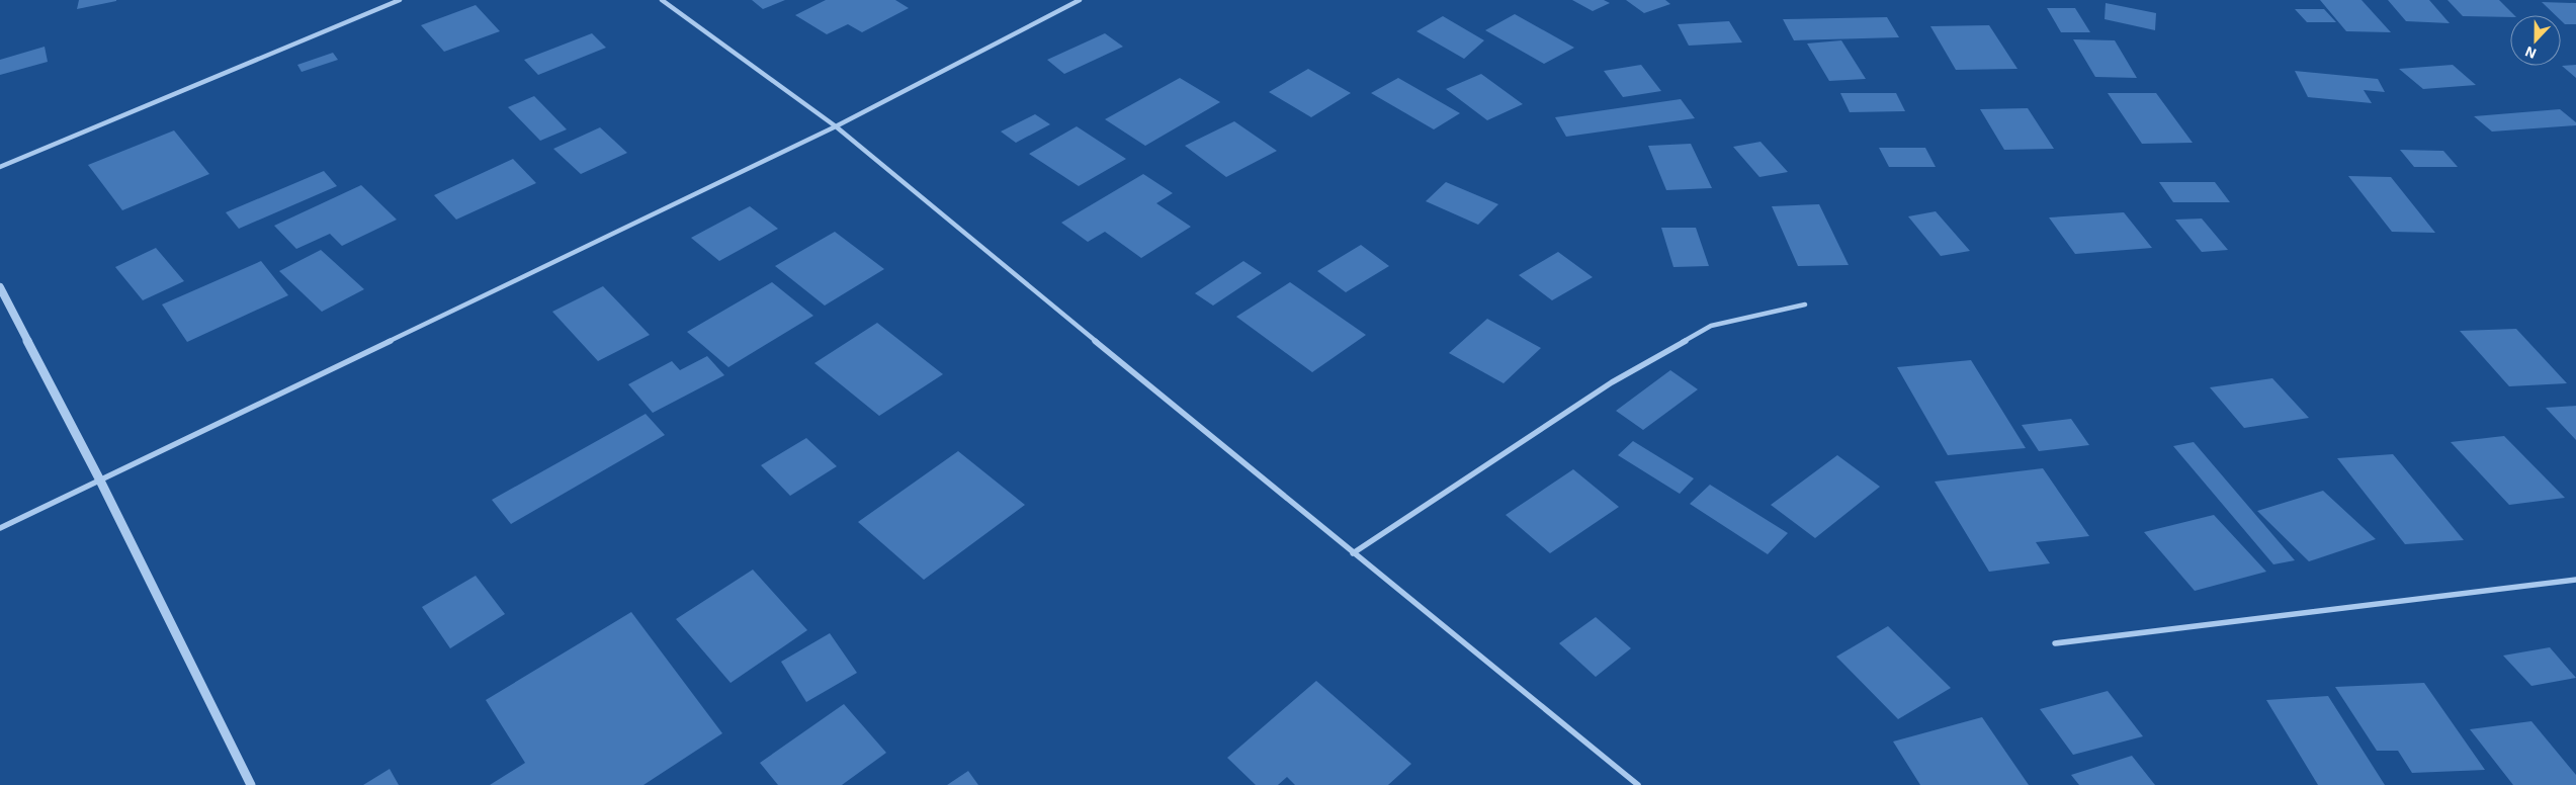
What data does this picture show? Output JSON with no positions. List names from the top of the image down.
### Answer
{
  "north": "bottom"
}
